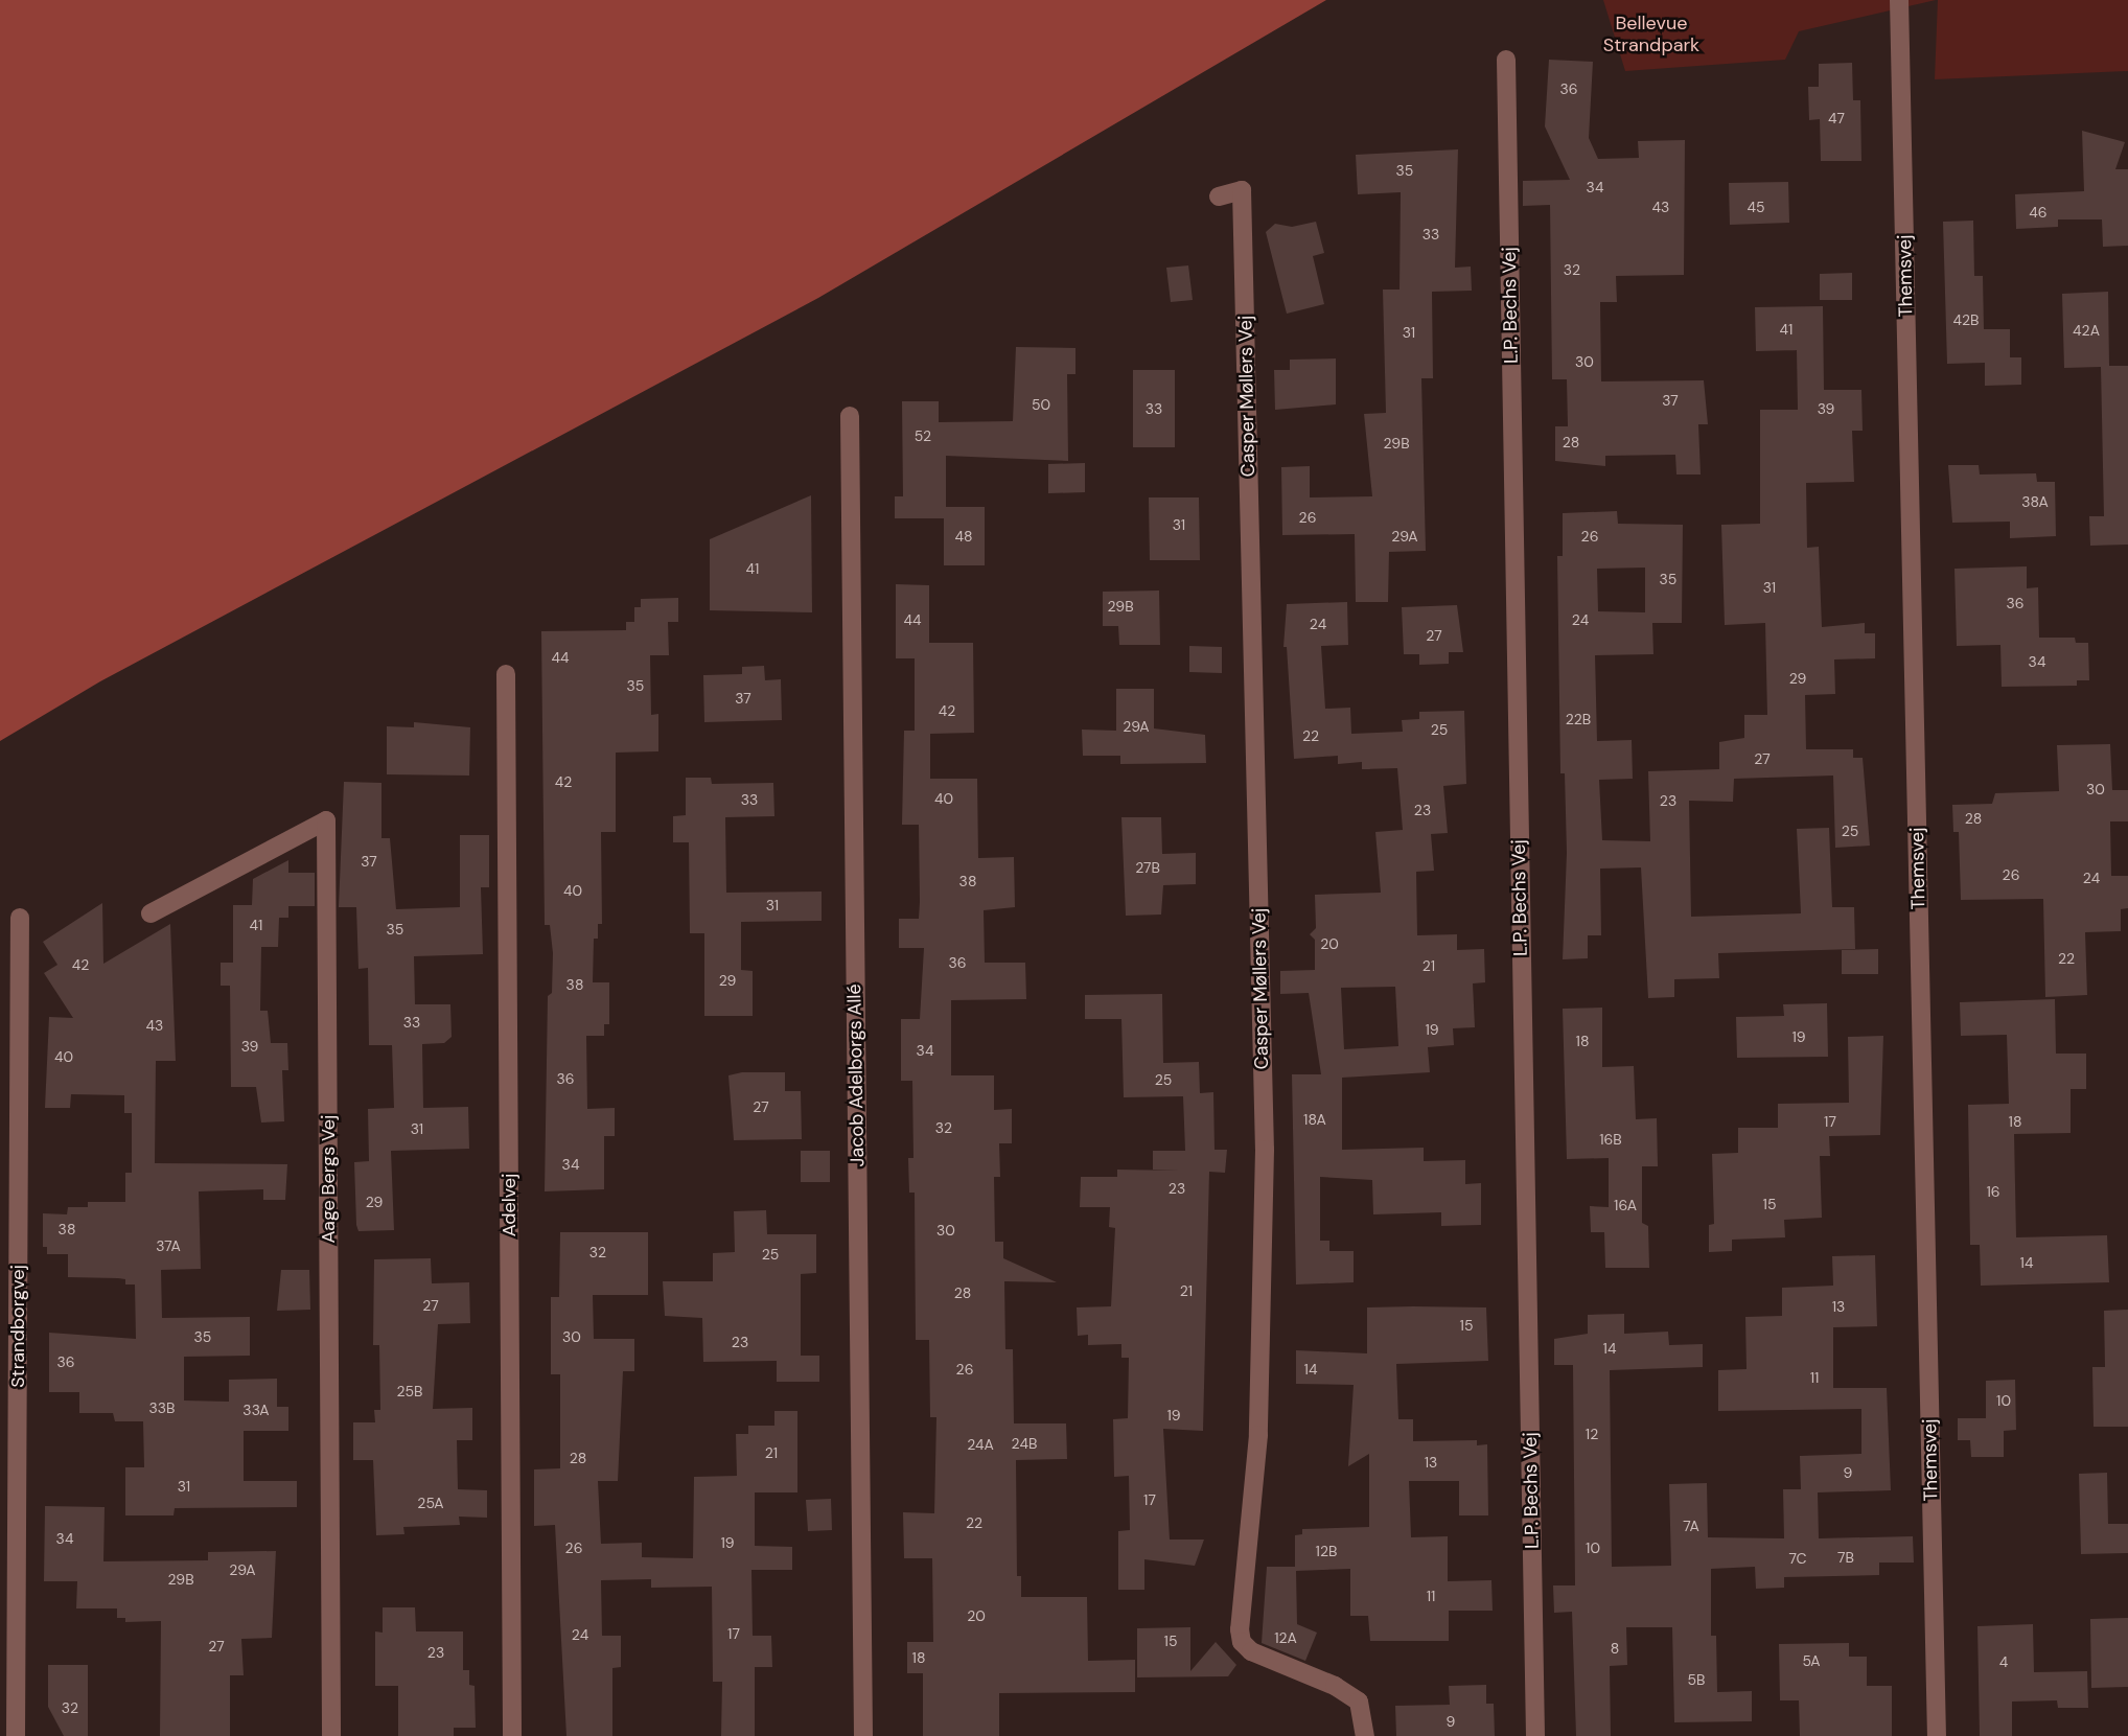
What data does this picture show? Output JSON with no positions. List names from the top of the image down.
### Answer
{
  "streets": {
    "street": [
      "Themsvej",
      "L.P. Bechs Vej",
      "Casper Møllers Vej",
      "Jacob Adelborgs Allé",
      "Aage Bergs Vej",
      "Adelvej",
      "Strandborgvej"
    ]
  },
  "parks": ["Bellevue Strandpark"],
  "house_numbers": [
    "36",
    "47",
    "35",
    "34",
    "43",
    "45",
    "46",
    "33",
    "32",
    "42B",
    "41",
    "42A",
    "31",
    "30",
    "37",
    "50",
    "33",
    "39",
    "52",
    "28",
    "29B",
    "38A",
    "26",
    "31",
    "48",
    "29A",
    "26",
    "41",
    "35",
    "31",
    "36",
    "29B",
    "44",
    "24",
    "24",
    "27",
    "44",
    "34",
    "29",
    "35",
    "37",
    "42",
    "22B",
    "29A",
    "25",
    "22",
    "27",
    "42",
    "30",
    "40",
    "33",
    "23",
    "23",
    "28",
    "25",
    "37",
    "27B",
    "26",
    "24",
    "38",
    "40",
    "31",
    "41",
    "35",
    "20",
    "22",
    "36",
    "42",
    "21",
    "29",
    "38",
    "33",
    "43",
    "19",
    "19",
    "18",
    "39",
    "34",
    "40",
    "36",
    "25",
    "27",
    "18A",
    "17",
    "18",
    "32",
    "31",
    "16B",
    "34",
    "23",
    "16",
    "29",
    "15",
    "16A",
    "38",
    "30",
    "37A",
    "32",
    "25",
    "14",
    "21",
    "28",
    "27",
    "13",
    "15",
    "35",
    "30",
    "23",
    "14",
    "36",
    "26",
    "14",
    "11",
    "25B",
    "10",
    "33B",
    "33A",
    "19",
    "12",
    "24B",
    "24A",
    "21",
    "28",
    "13",
    "9",
    "31",
    "17",
    "25A",
    "22",
    "7A",
    "34",
    "19",
    "26",
    "10",
    "12B",
    "7B",
    "7C",
    "29A",
    "29B",
    "11",
    "20",
    "17",
    "24",
    "12A",
    "15",
    "27",
    "8",
    "23",
    "18",
    "5A",
    "4",
    "5B",
    "32",
    "9"
  ]
}
